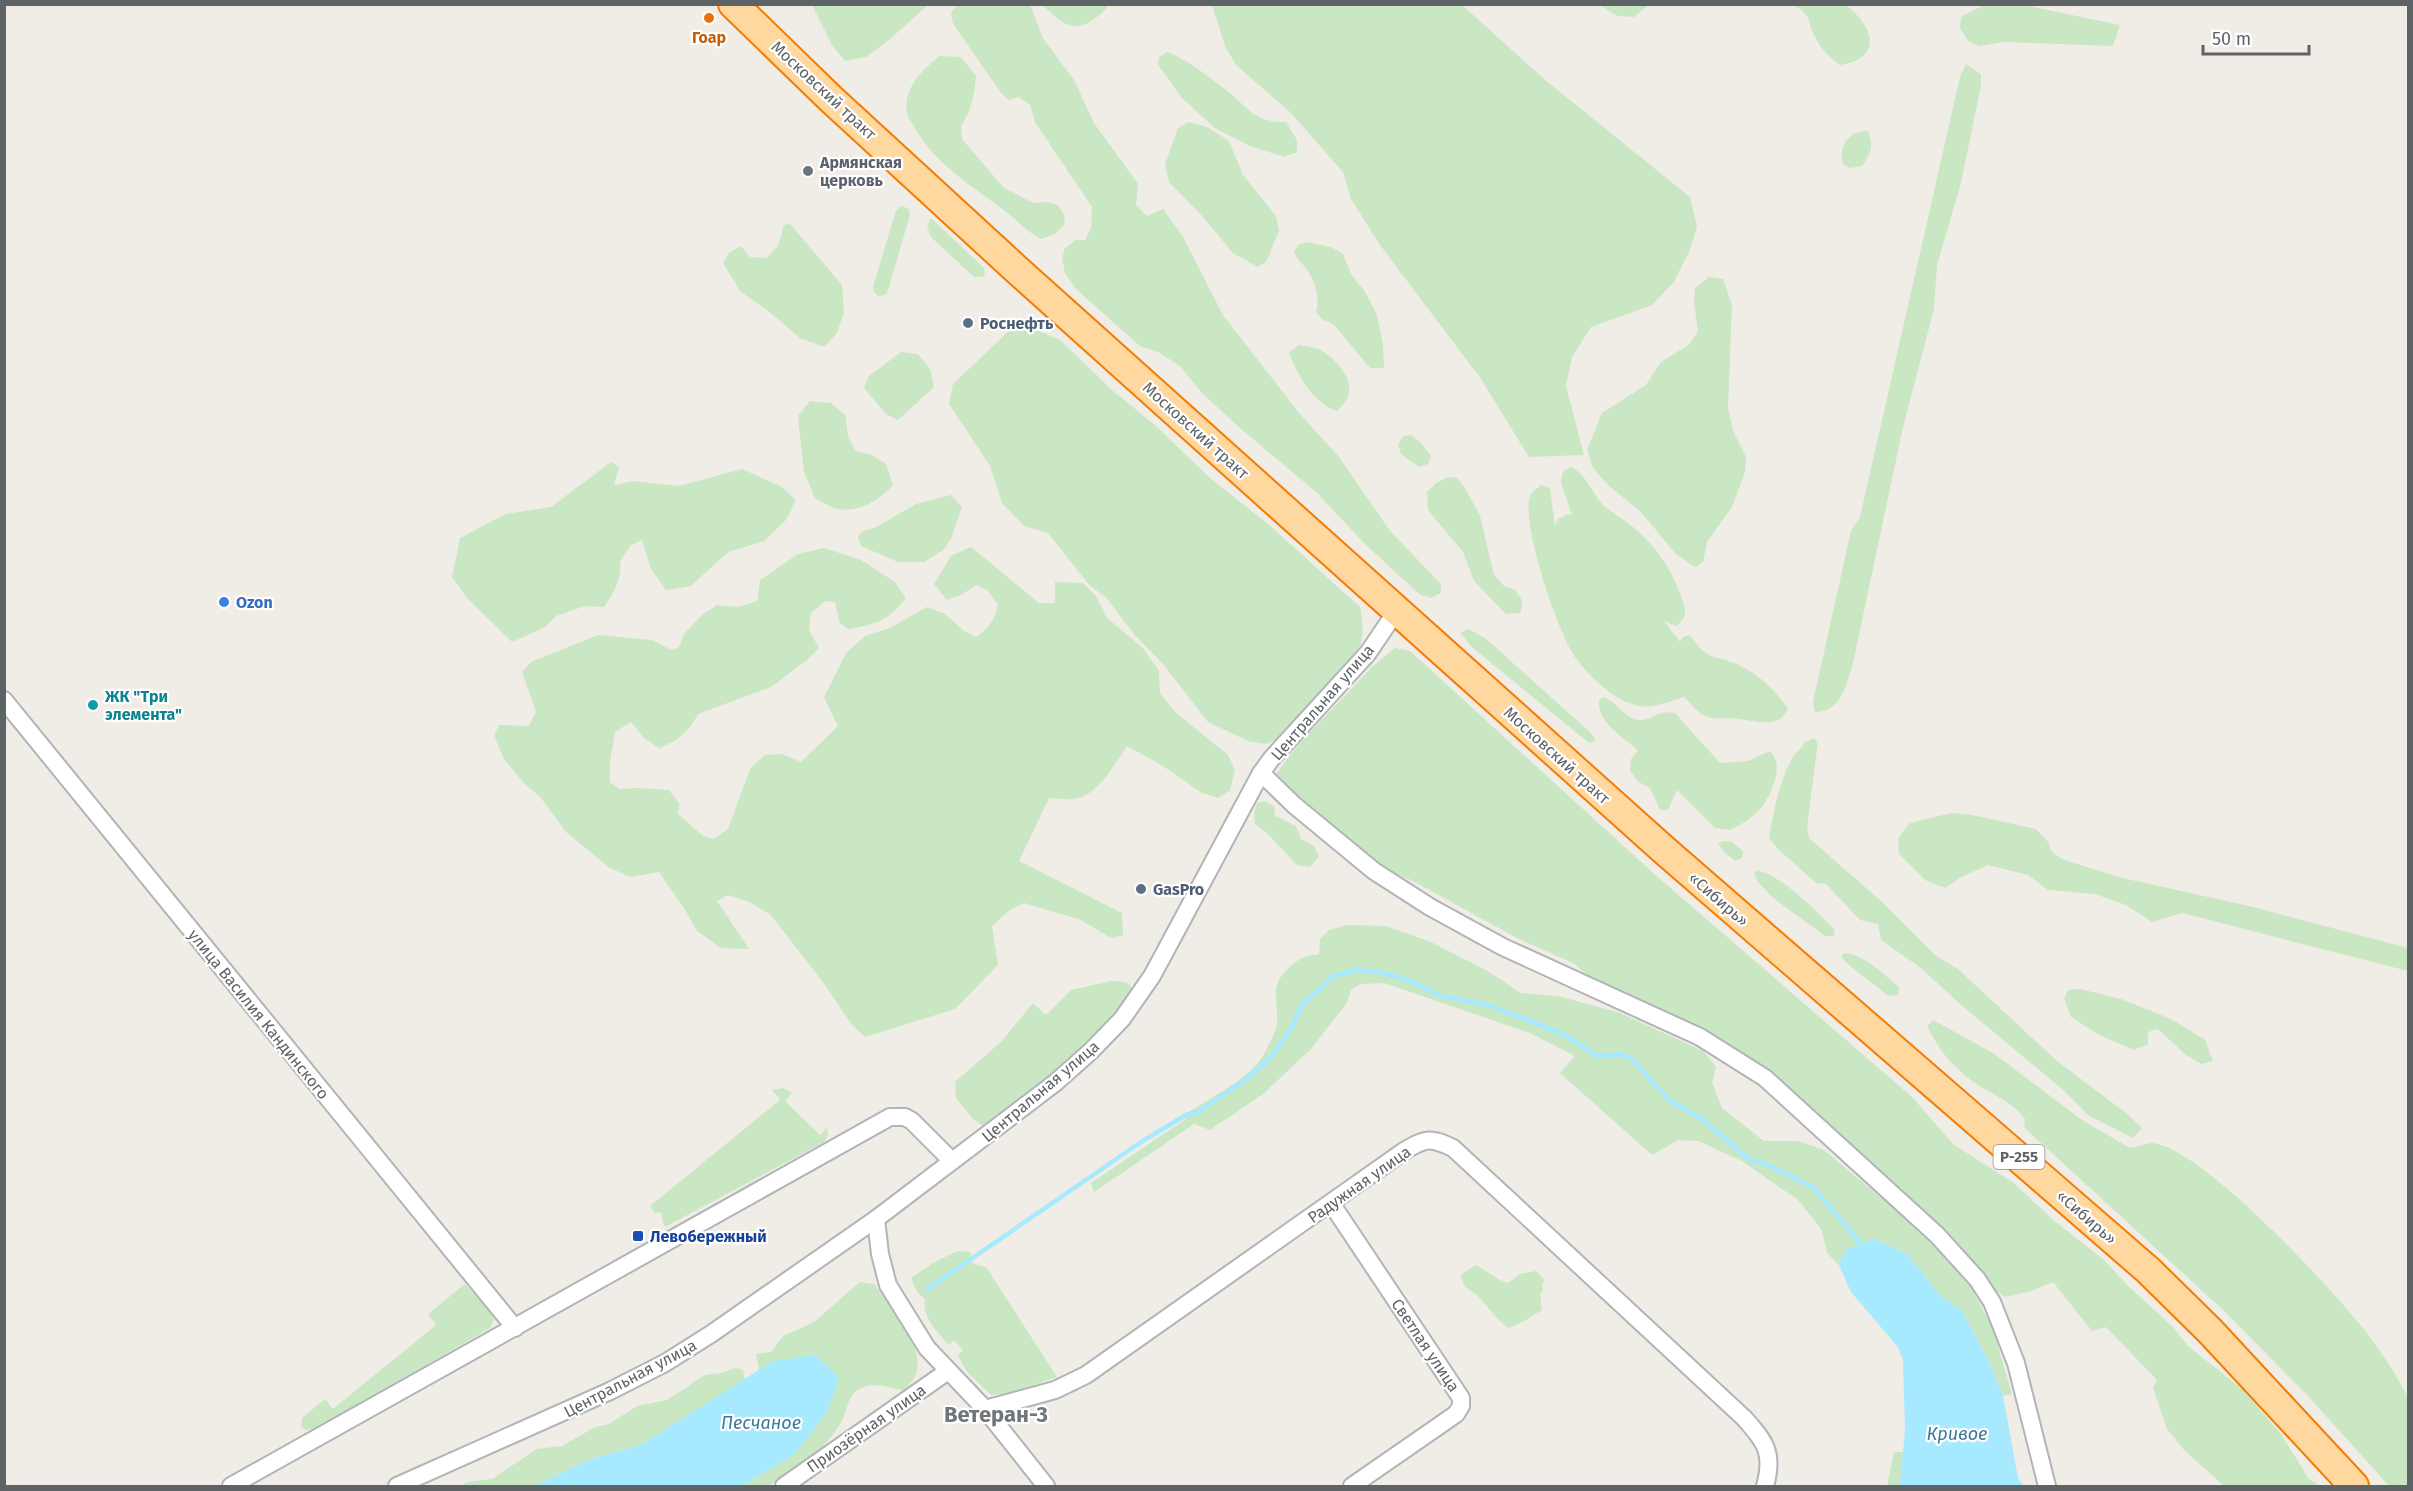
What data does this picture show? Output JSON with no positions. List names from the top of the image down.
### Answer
{
  "streets": {
    "highway": ["Московский тракт", "«Сибирь»", "Р-255"],
    "street": [
      "Центральная улица",
      "улица Василия Кандинского",
      "Радужная улица",
      "Светлая улица",
      "Приозёрная улица"
    ]
  },
  "crossings": [
    ["Московский тракт", "Центральная улица"],
    ["Московский тракт", "«Сибирь»"],
    ["Радужная улица", "Светлая улица"]
  ],
  "districts": ["Ветеран-3"],
  "water": ["Песчаное", "Кривое"],
  "places": {
    "other": [
      "Гоар",
      "Армянская церковь",
      "Роснефть",
      "Ozon",
      "ЖК \"Три элемента\"",
      "GasPro"
    ],
    "transit": ["Левобережный"]
  },
  "scale_bar": "50 m"
}
